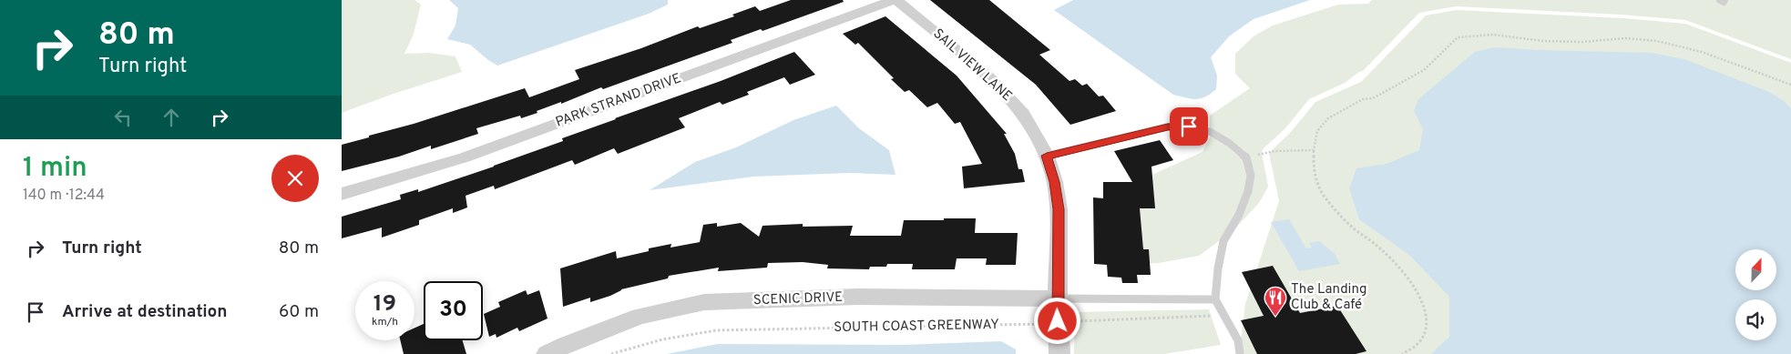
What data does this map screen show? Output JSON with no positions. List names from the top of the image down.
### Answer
{
  "streets": {
    "street": ["SAIL VIEW LANE", "PARK STRAND DRIVE", "SCENIC DRIVE"],
    "path": ["SOUTH COAST GREENWAY"]
  },
  "crossings": [
    ["SAIL VIEW LANE", "SCENIC DRIVE"],
    ["SAIL VIEW LANE", "SOUTH COAST GREENWAY"]
  ],
  "places": {
    "restaurant": ["The Landing Club & Café"]
  },
  "north": "top",
  "page": {
    "turn": ["80 m", "Turn right"],
    "heading": ["1 min", "140 m · 12:44"],
    "list": [
      {
        "name": "Turn right",
        "value": "80 m"
      },
      {
        "name": "Arrive at destination",
        "value": "60 m"
      }
    ],
    "speed": "19 km/h",
    "limit": "30"
  }
}
